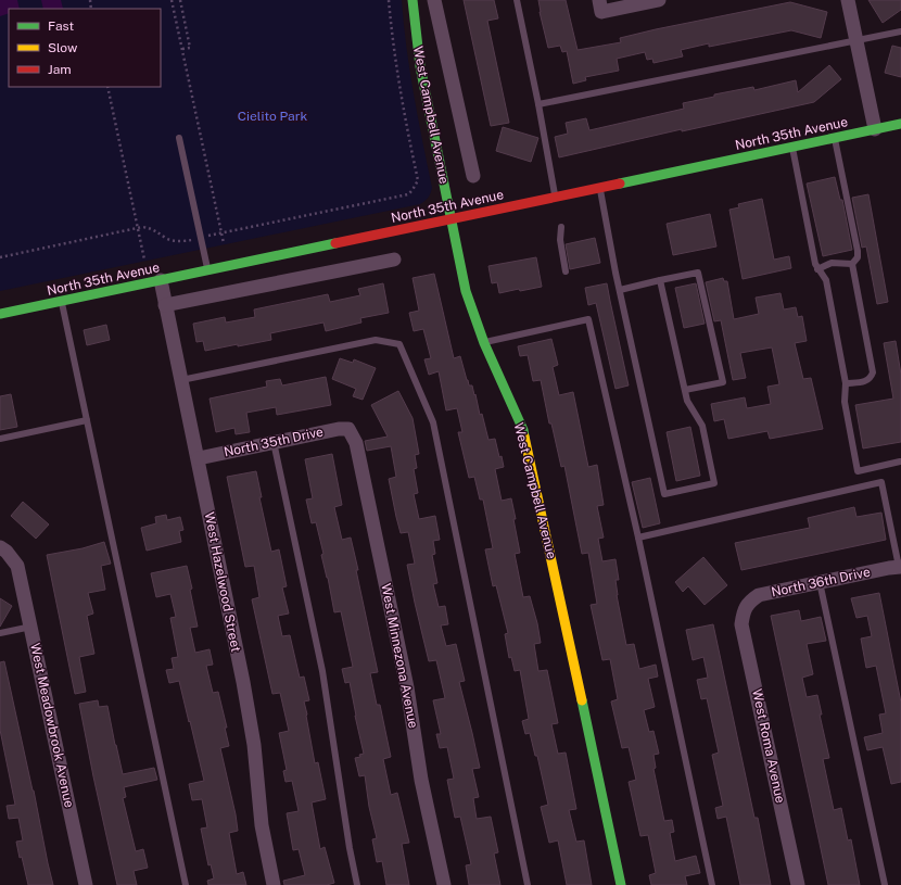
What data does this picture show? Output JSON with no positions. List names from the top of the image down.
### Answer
{
  "streets": {
    "main road": ["West Campbell Avenue", "North 35th Avenue"],
    "street": [
      "North 35th Drive",
      "West Hazelwood Street",
      "North 36th Drive",
      "West Minnezona Avenue",
      "West Meadowbrook Avenue",
      "West Roma Avenue"
    ]
  },
  "crossings": [
    ["West Campbell Avenue", "North 35th Avenue"],
    ["North 35th Avenue", "West Hazelwood Street"],
    ["North 35th Drive", "West Hazelwood Street"],
    ["North 35th Drive", "West Minnezona Avenue"],
    ["North 36th Drive", "West Roma Avenue"]
  ],
  "parks": ["Cielito Park"],
  "legend": ["Fast", "Slow", "Jam"]
}
